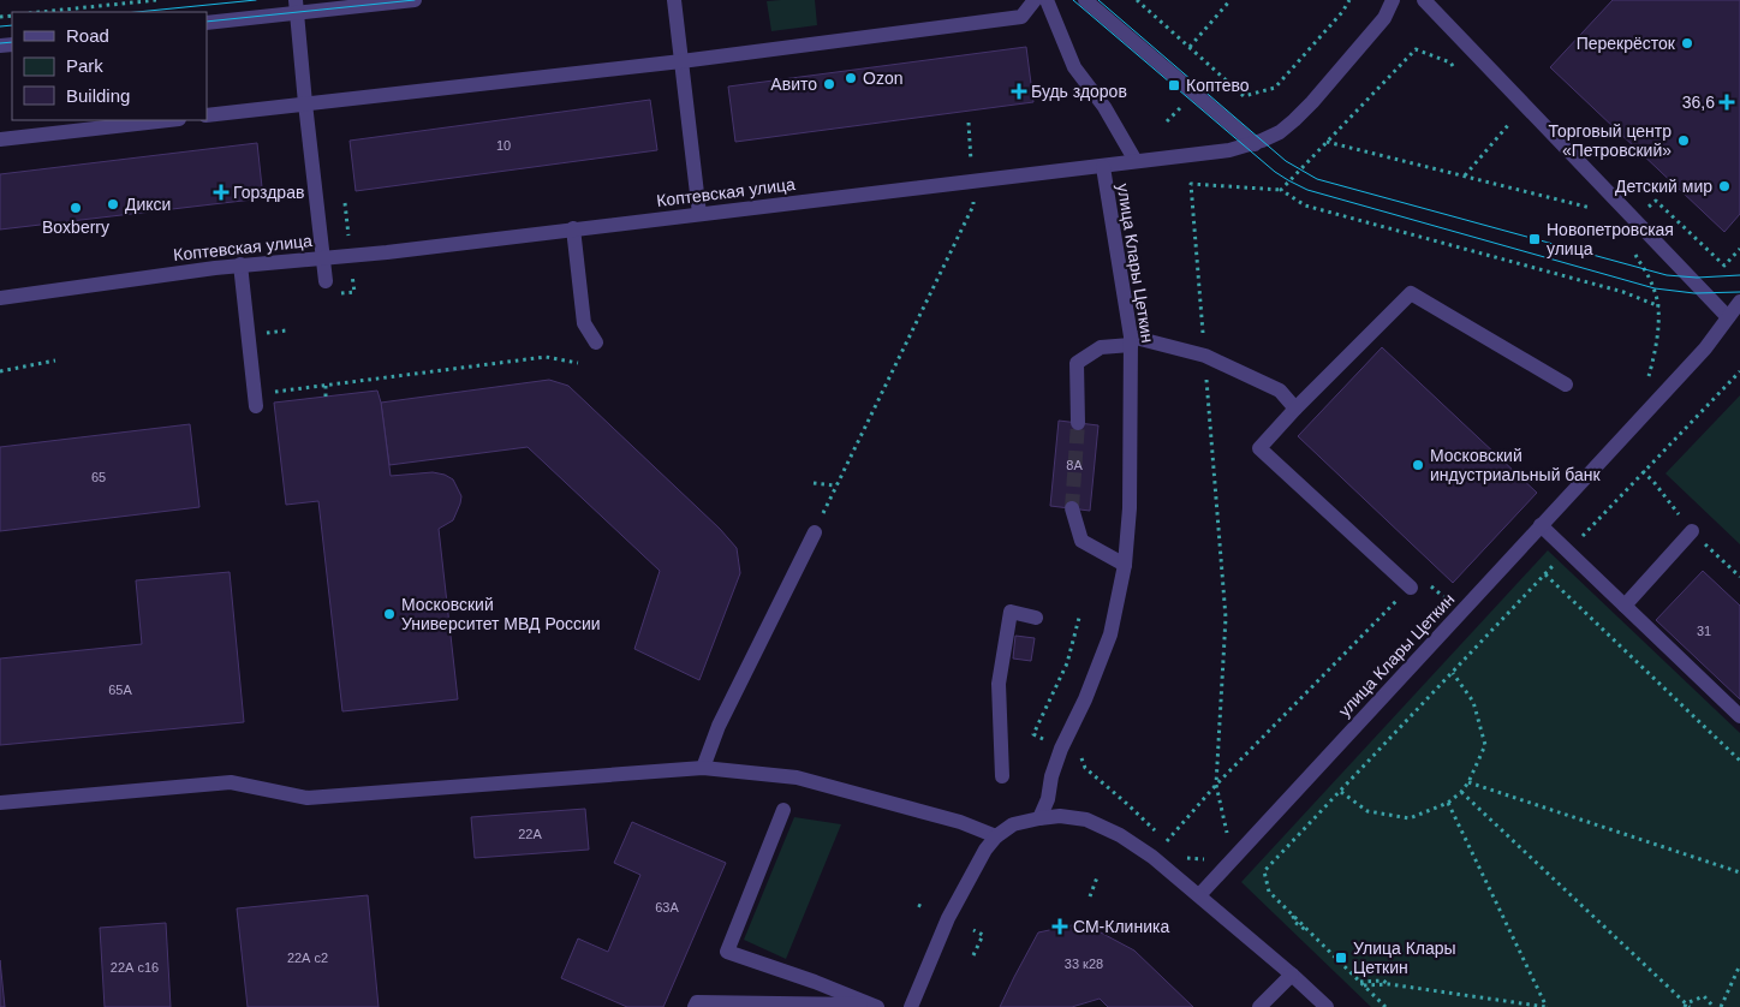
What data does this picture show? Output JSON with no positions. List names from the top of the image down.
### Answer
{
  "streets": {
    "street": ["Коптевская улица", "улица Клары Цеткин"]
  },
  "crossings": [
    ["Коптевская улица", "улица Клары Цеткин"]
  ],
  "places": {
    "other": [
      "Перекрёсток",
      "Ozon",
      "Авито",
      "Торговый центр «Петровский»",
      "Детский мир",
      "Дикси",
      "Boxberry",
      "Московский индустриальный банк",
      "Московский Университет МВД России"
    ],
    "transit": ["Коптево", "Новопетровская улица", "Улица Клары Цеткин"],
    "health": [
      "Будь здоров",
      "36,6",
      "Горздрав",
      "СМ-Клиника"
    ]
  },
  "house_numbers": [
    "10",
    "8А",
    "65",
    "31",
    "65А",
    "22А",
    "63А",
    "22А с2",
    "33 к28",
    "22А с16"
  ],
  "legend": ["Road", "Park", "Building"]
}
